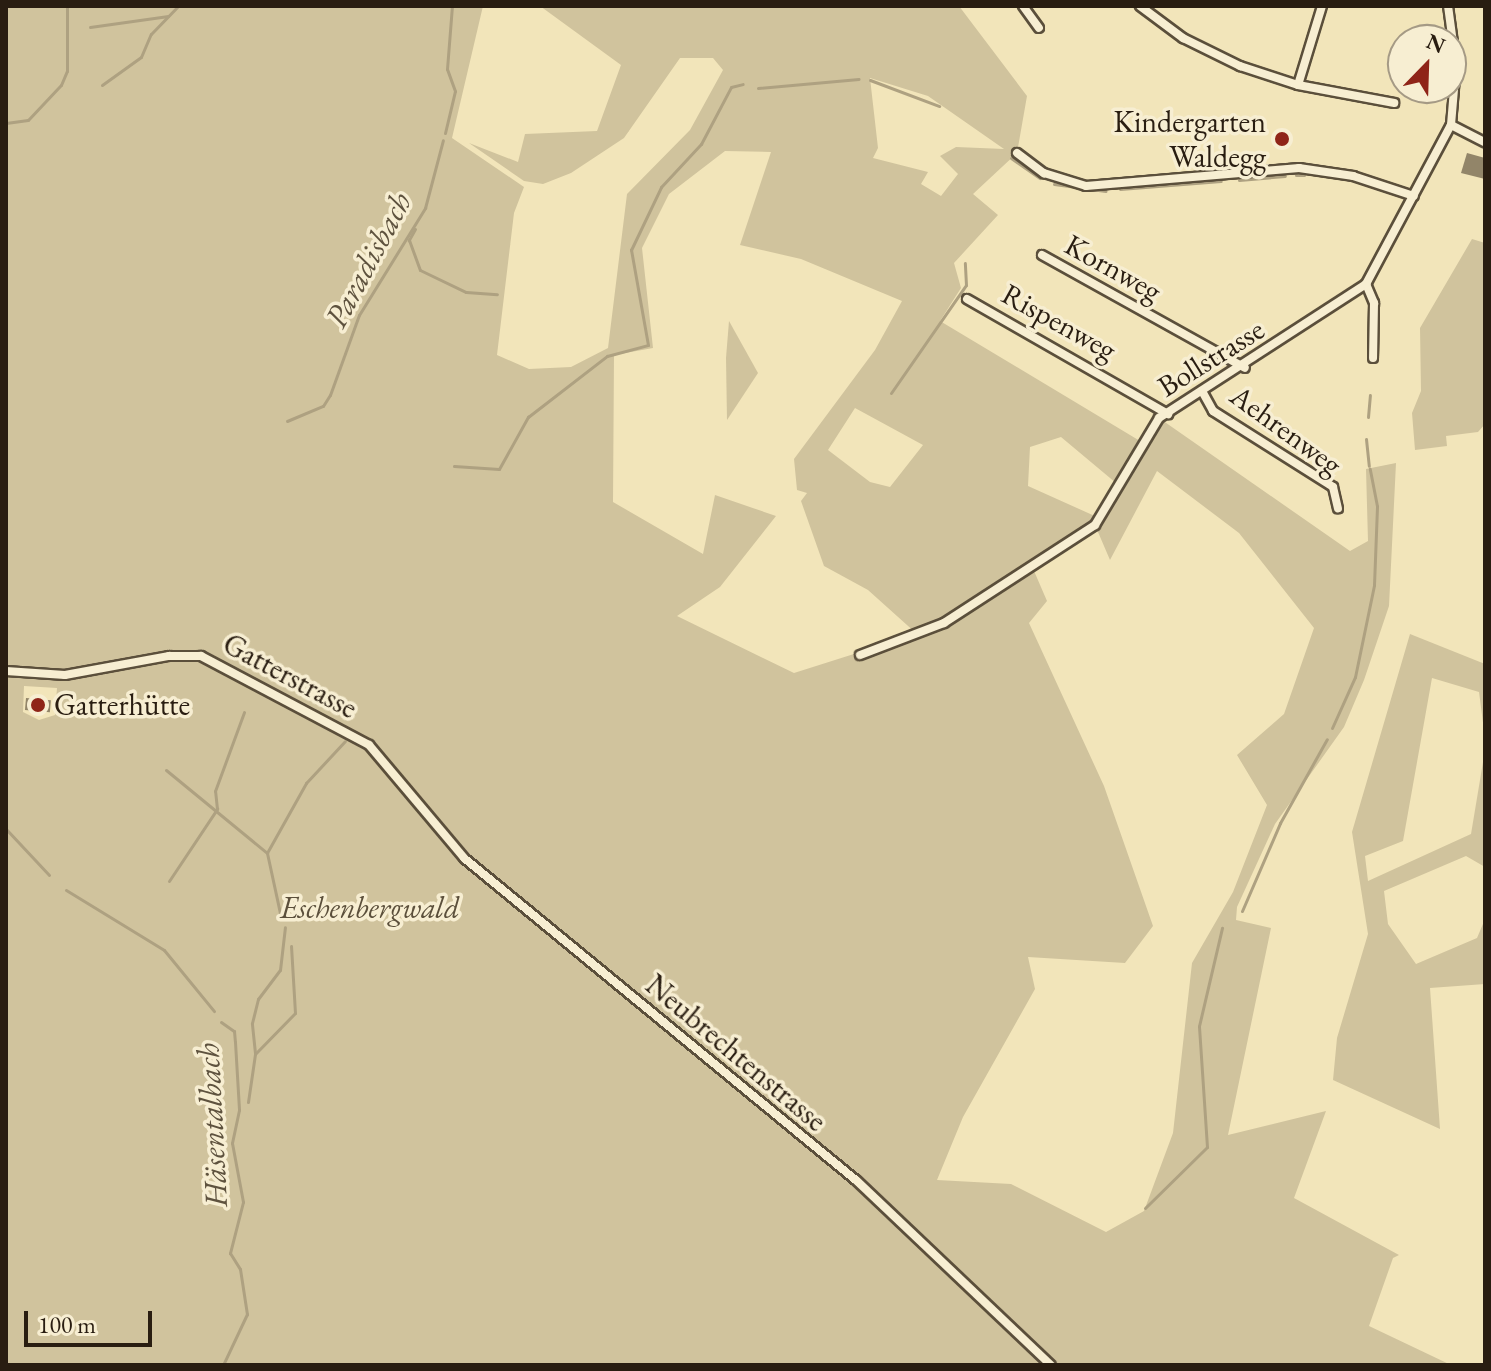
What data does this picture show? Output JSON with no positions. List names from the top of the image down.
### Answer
{
  "streets": {
    "street": [
      "Kornweg",
      "Rispenweg",
      "Bollstrasse",
      "Aehrenweg",
      "Gatterstrasse",
      "Neubrechtenstrasse"
    ]
  },
  "crossings": [
    ["Kornweg", "Bollstrasse"],
    ["Rispenweg", "Bollstrasse"],
    ["Bollstrasse", "Aehrenweg"],
    ["Gatterstrasse", "Neubrechtenstrasse"]
  ],
  "water": ["Paradisbach", "Häsentalbach"],
  "parks": ["Eschenbergwald"],
  "places": ["Kindergarten Waldegg", "Gatterhütte"],
  "scale_bar": "100 m",
  "north": "top right"
}
